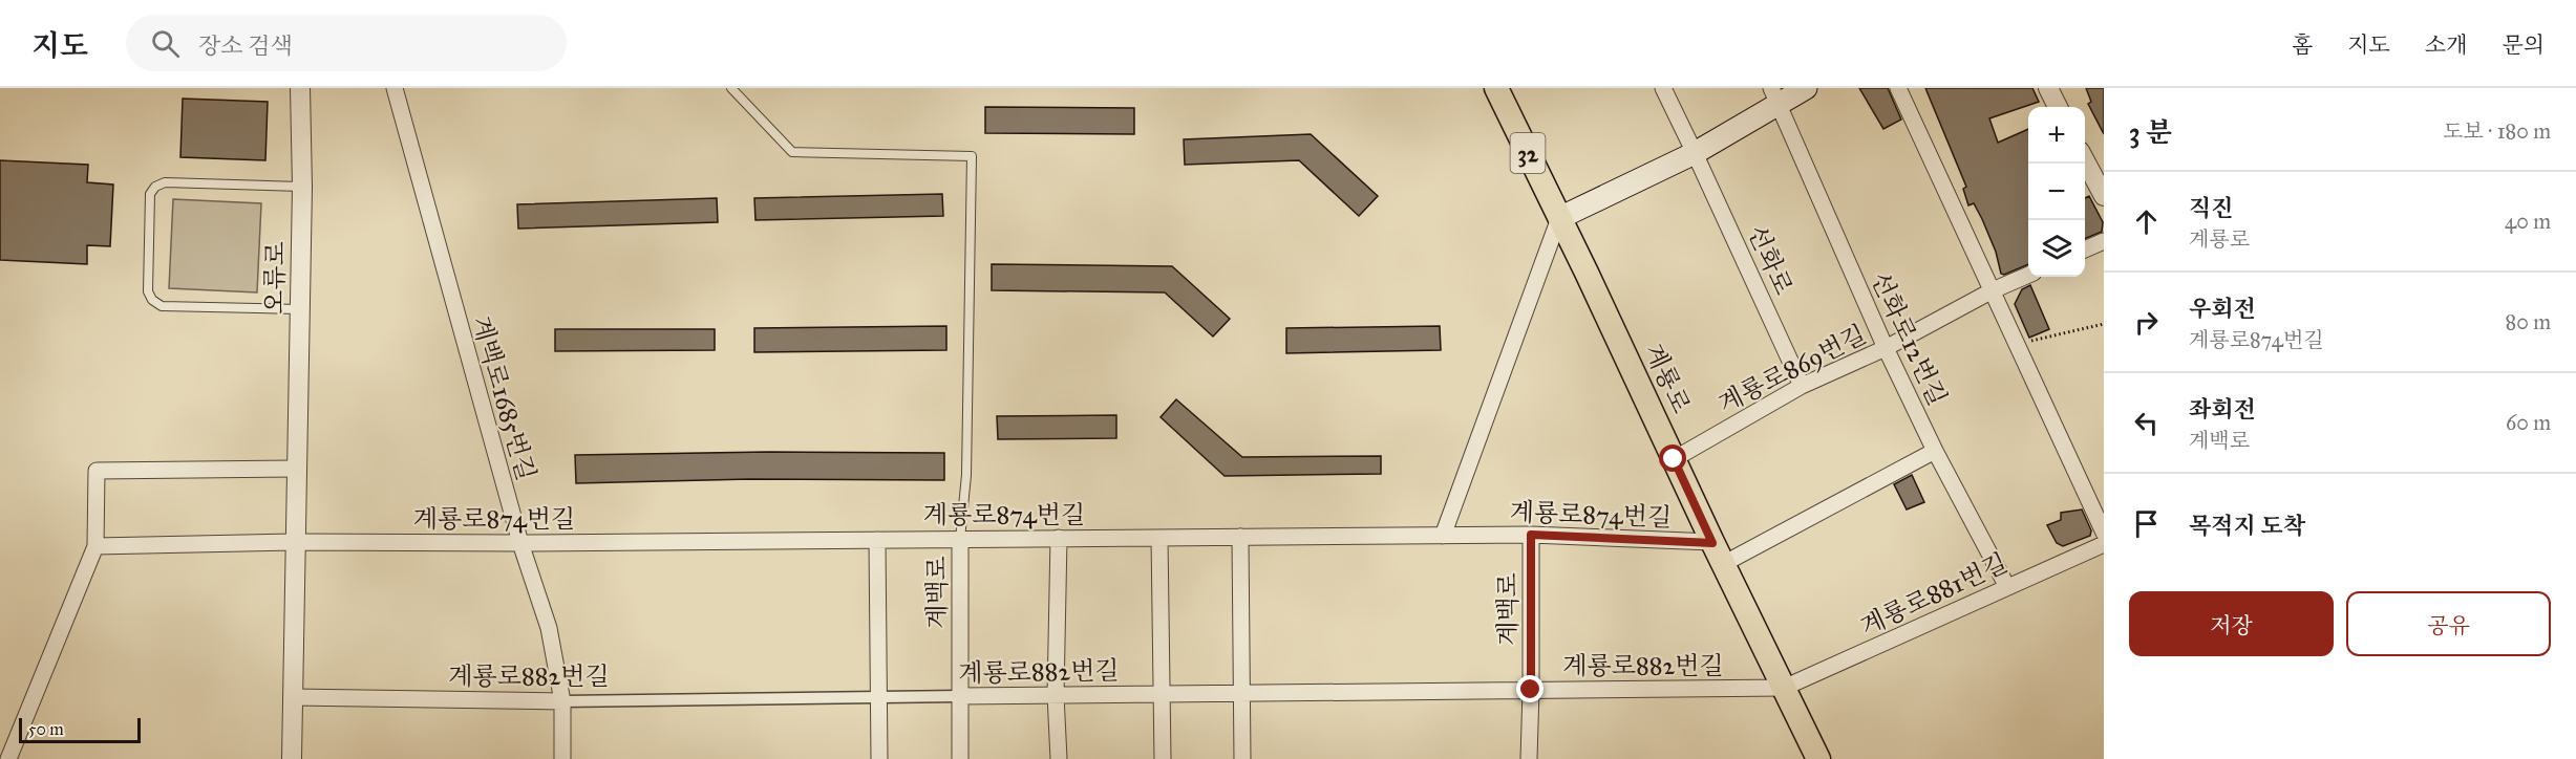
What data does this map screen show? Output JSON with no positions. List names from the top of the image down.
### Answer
{
  "streets": {
    "main road": ["32", "계룡로"],
    "street": [
      "선화로",
      "오류로",
      "선화로12번길",
      "계룡로869번길",
      "계백로1685번길",
      "계룡로874번길",
      "계백로",
      "계룡로881번길",
      "계룡로882번길"
    ]
  },
  "crossings": [
    ["선화로", "계룡로869번길"],
    ["오류로", "계룡로874번길"],
    ["오류로", "계룡로882번길"],
    ["선화로12번길", "계룡로869번길"],
    ["선화로12번길", "계룡로881번길"],
    ["계룡로869번길", "계룡로"],
    ["계룡로", "계룡로874번길"],
    ["계룡로", "계룡로881번길"],
    ["계룡로", "계룡로882번길"],
    ["계백로1685번길", "계룡로874번길"],
    ["계백로1685번길", "계룡로882번길"],
    ["계룡로874번길", "계백로"],
    ["계백로", "계룡로882번길"],
    ["계룡로881번길", "계룡로882번길"]
  ],
  "scale_bar": "50 m",
  "page": {
    "header": "지도",
    "search": "장소 검색",
    "nav": [
      "홈",
      "지도",
      "소개",
      "문의"
    ],
    "heading": ["3 분", "도보 · 180 m"],
    "map_buttons": ["+", "−"],
    "list": [
      ["직진", "계룡로", "40 m"],
      ["우회전", "계룡로874번길", "80 m"],
      ["좌회전", "계백로", "60 m"],
      "목적지 도착"
    ],
    "buttons": ["저장", "공유"],
    "scale": "50 m"
  }
}
